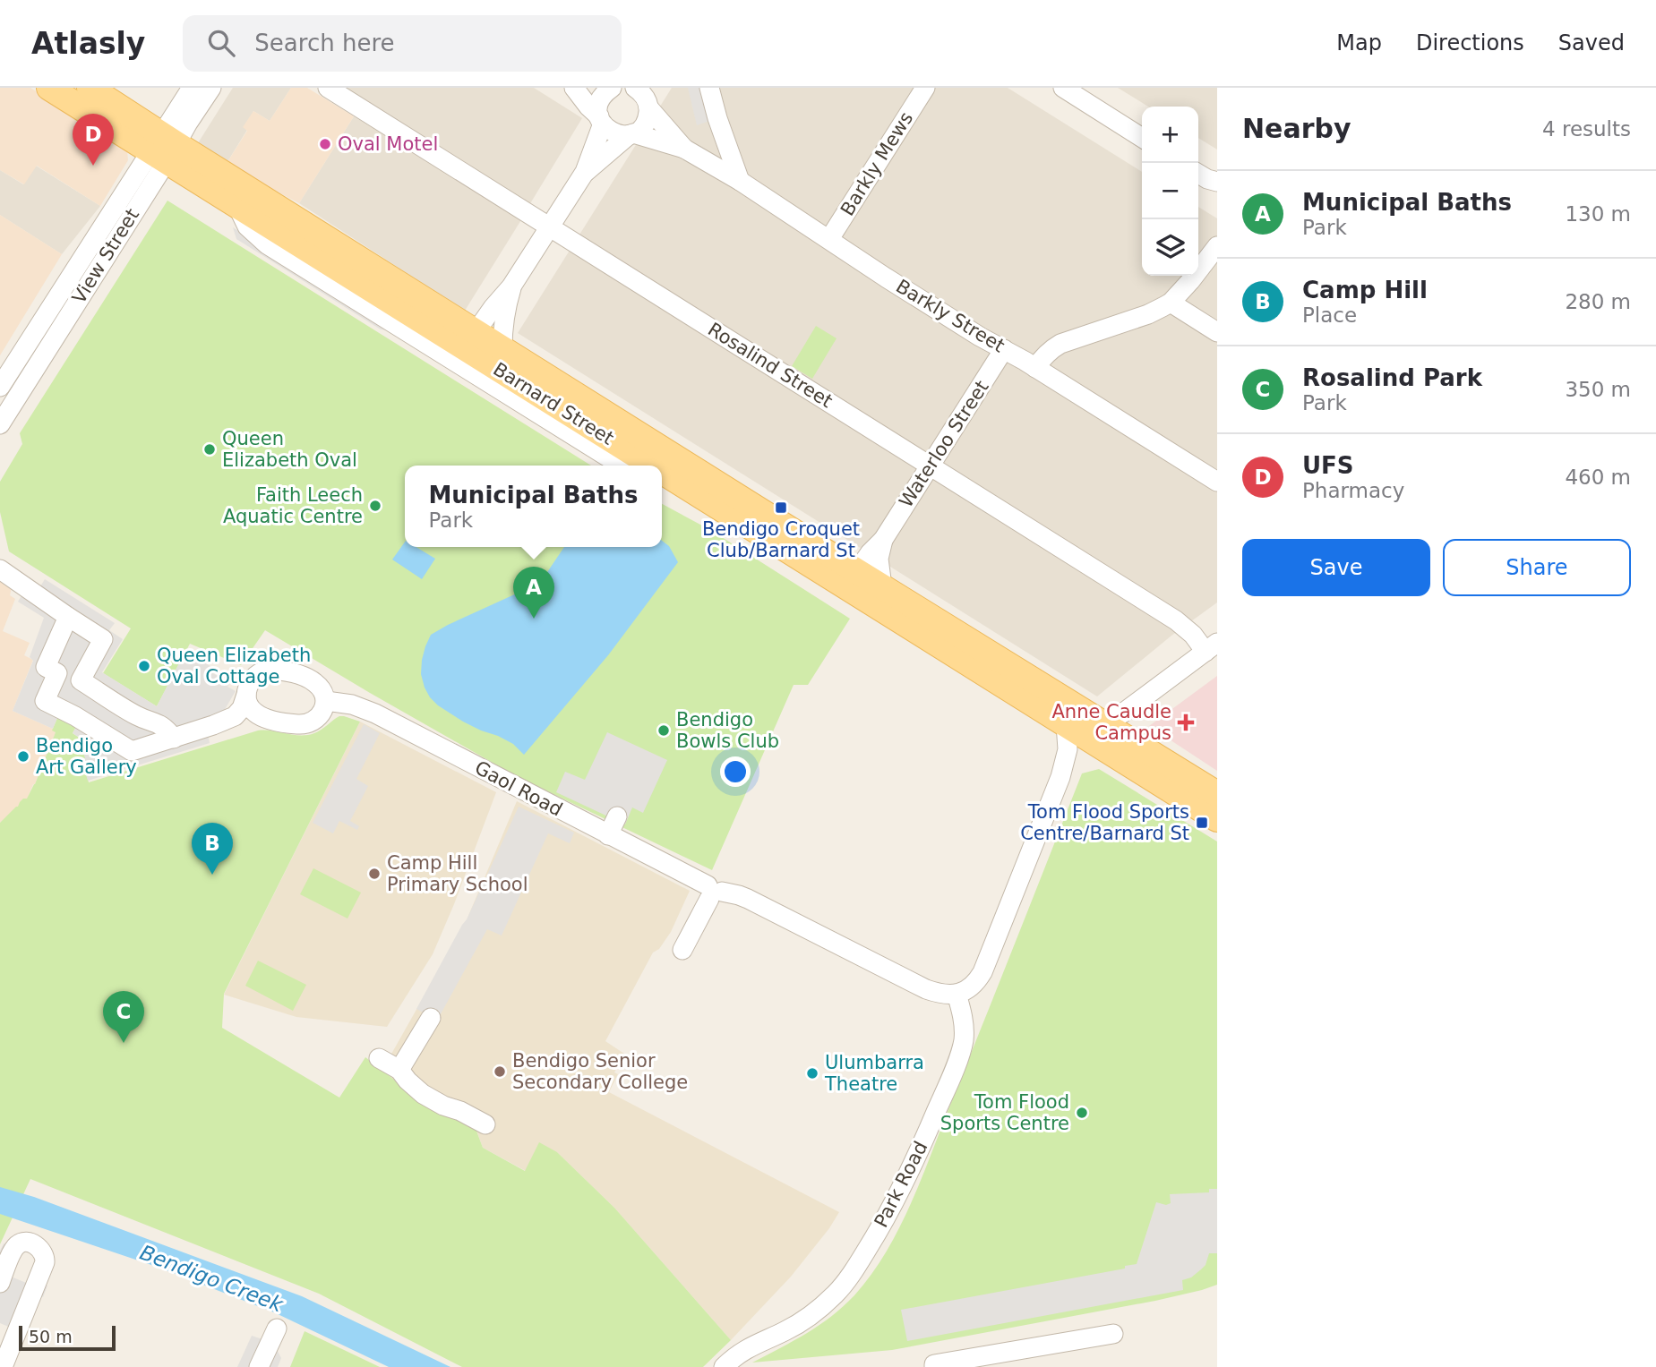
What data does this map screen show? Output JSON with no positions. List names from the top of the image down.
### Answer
{
  "streets": {
    "main road": ["Barnard Street"],
    "street": [
      "Barkly Mews",
      "View Street",
      "Barkly Street",
      "Rosalind Street",
      "Waterloo Street",
      "Gaol Road",
      "Park Road"
    ]
  },
  "crossings": [
    ["Barkly Mews", "Barkly Street"],
    ["View Street", "Barnard Street"],
    ["Barkly Street", "Waterloo Street"],
    ["Rosalind Street", "Waterloo Street"],
    ["Barnard Street", "Waterloo Street"],
    ["Gaol Road", "Park Road"]
  ],
  "water": ["Bendigo Creek"],
  "places": {
    "other": [
      "Oval Motel",
      "Queen Elizabeth Oval",
      "Faith Leech Aquatic Centre",
      "Queen Elizabeth Oval Cottage",
      "Bendigo Bowls Club",
      "Bendigo Art Gallery",
      "Camp Hill Primary School",
      "Bendigo Senior Secondary College",
      "Ulumbarra Theatre",
      "Tom Flood Sports Centre"
    ],
    "transit": ["Bendigo Croquet Club/Barnard St", "Tom Flood Sports Centre/Barnard St"],
    "health": ["Anne Caudle Campus"]
  },
  "scale_bar": "50 m",
  "page": {
    "header": "Atlasly",
    "search": "Search here",
    "nav": ["Map", "Directions", "Saved"],
    "heading": ["Nearby", "4 results"],
    "map_buttons": ["+", "−"],
    "pins": [
      "D",
      "A",
      "B",
      "C"
    ],
    "list": [
      {
        "mark": "A",
        "name": "Municipal Baths",
        "note": "Park",
        "value": "130 m"
      },
      {
        "mark": "B",
        "name": "Camp Hill",
        "note": "Place",
        "value": "280 m"
      },
      {
        "mark": "C",
        "name": "Rosalind Park",
        "note": "Park",
        "value": "350 m"
      },
      {
        "mark": "D",
        "name": "UFS",
        "note": "Pharmacy",
        "value": "460 m"
      }
    ],
    "popup": ["Municipal Baths", "Park"],
    "buttons": ["Save", "Share"],
    "scale": "50 m"
  }
}
